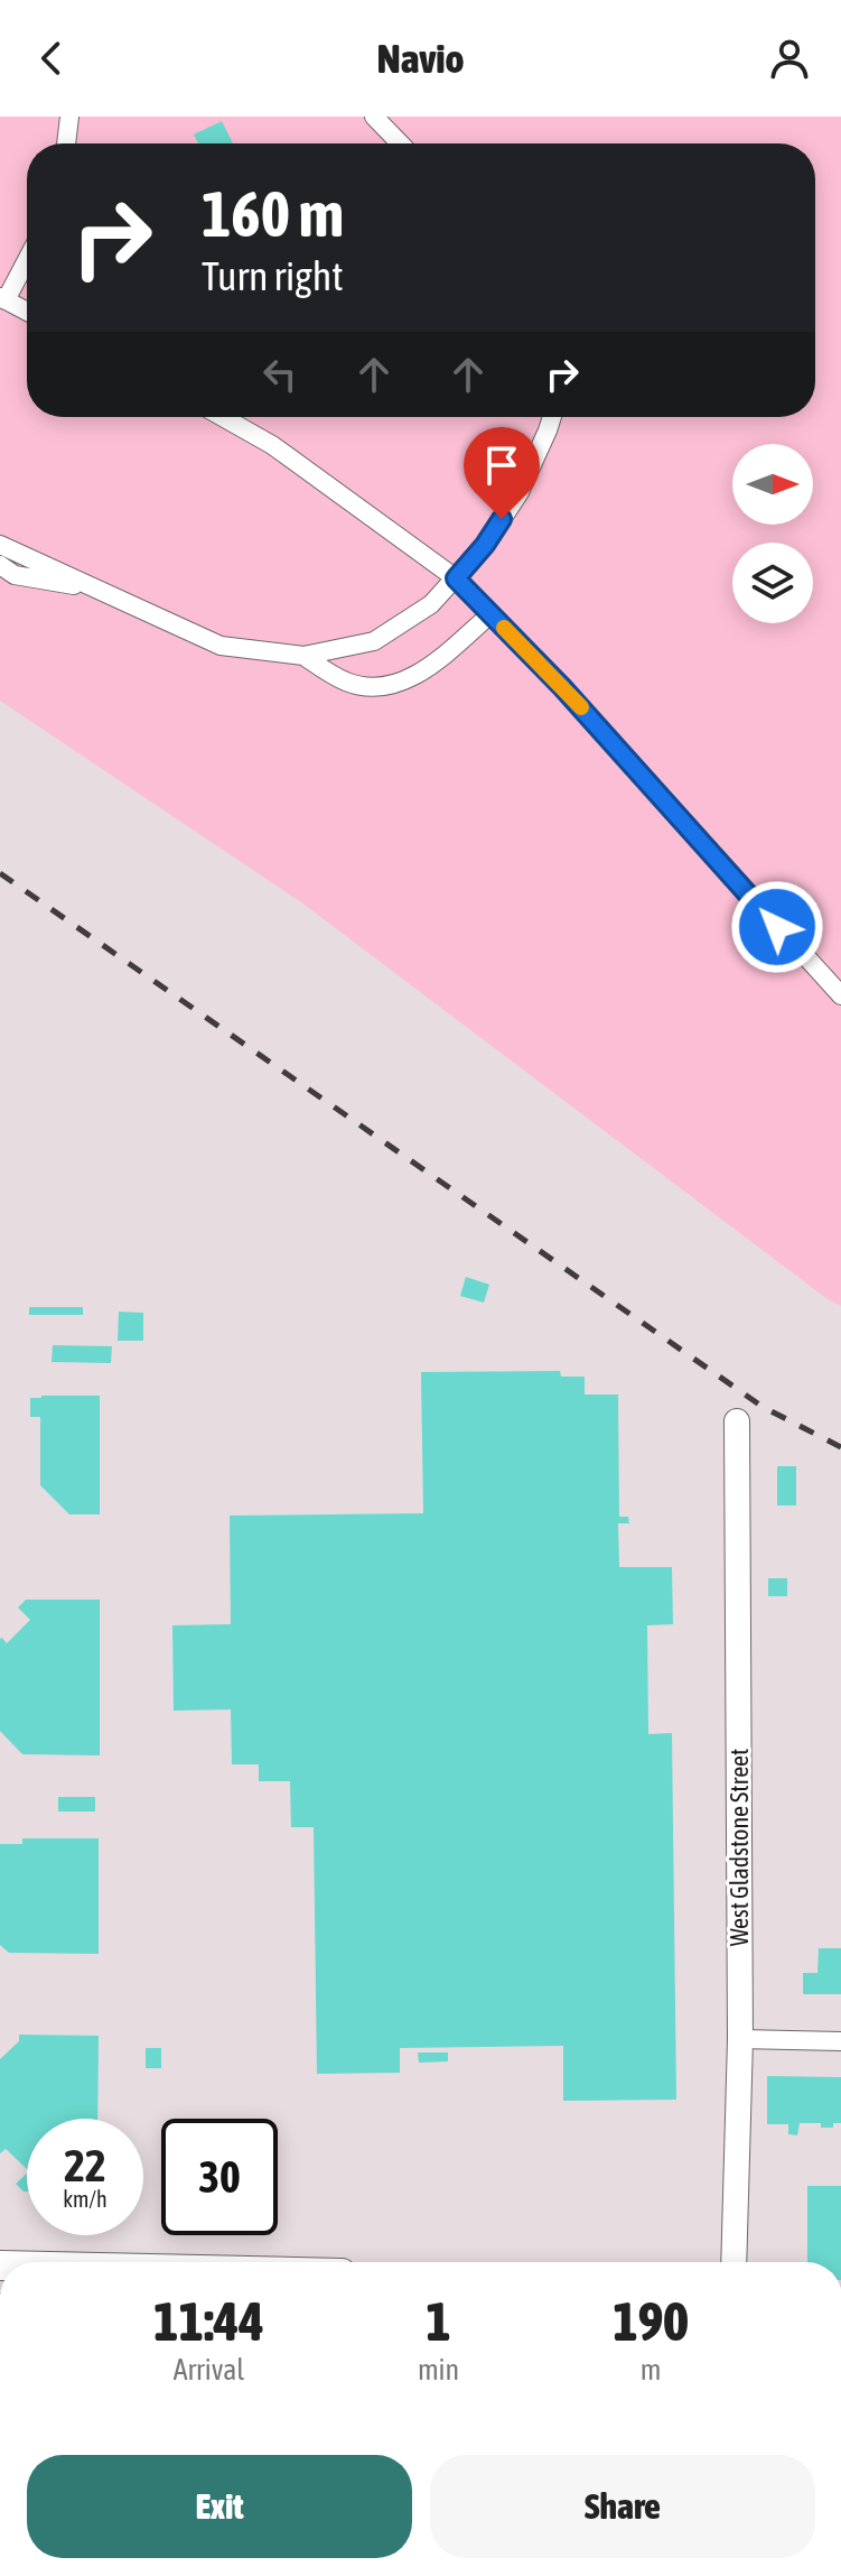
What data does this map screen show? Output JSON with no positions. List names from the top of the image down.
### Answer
{
  "streets": {
    "street": ["West Gladstone Street"]
  },
  "north": "right",
  "page": {
    "header": "Navio",
    "turn": ["160 m", "Turn right"],
    "speed": "22 km/h",
    "limit": "30",
    "eta": [
      "11:44",
      "Arrival",
      "1",
      "min",
      "190",
      "m"
    ],
    "buttons": ["Exit", "Share"]
  }
}
